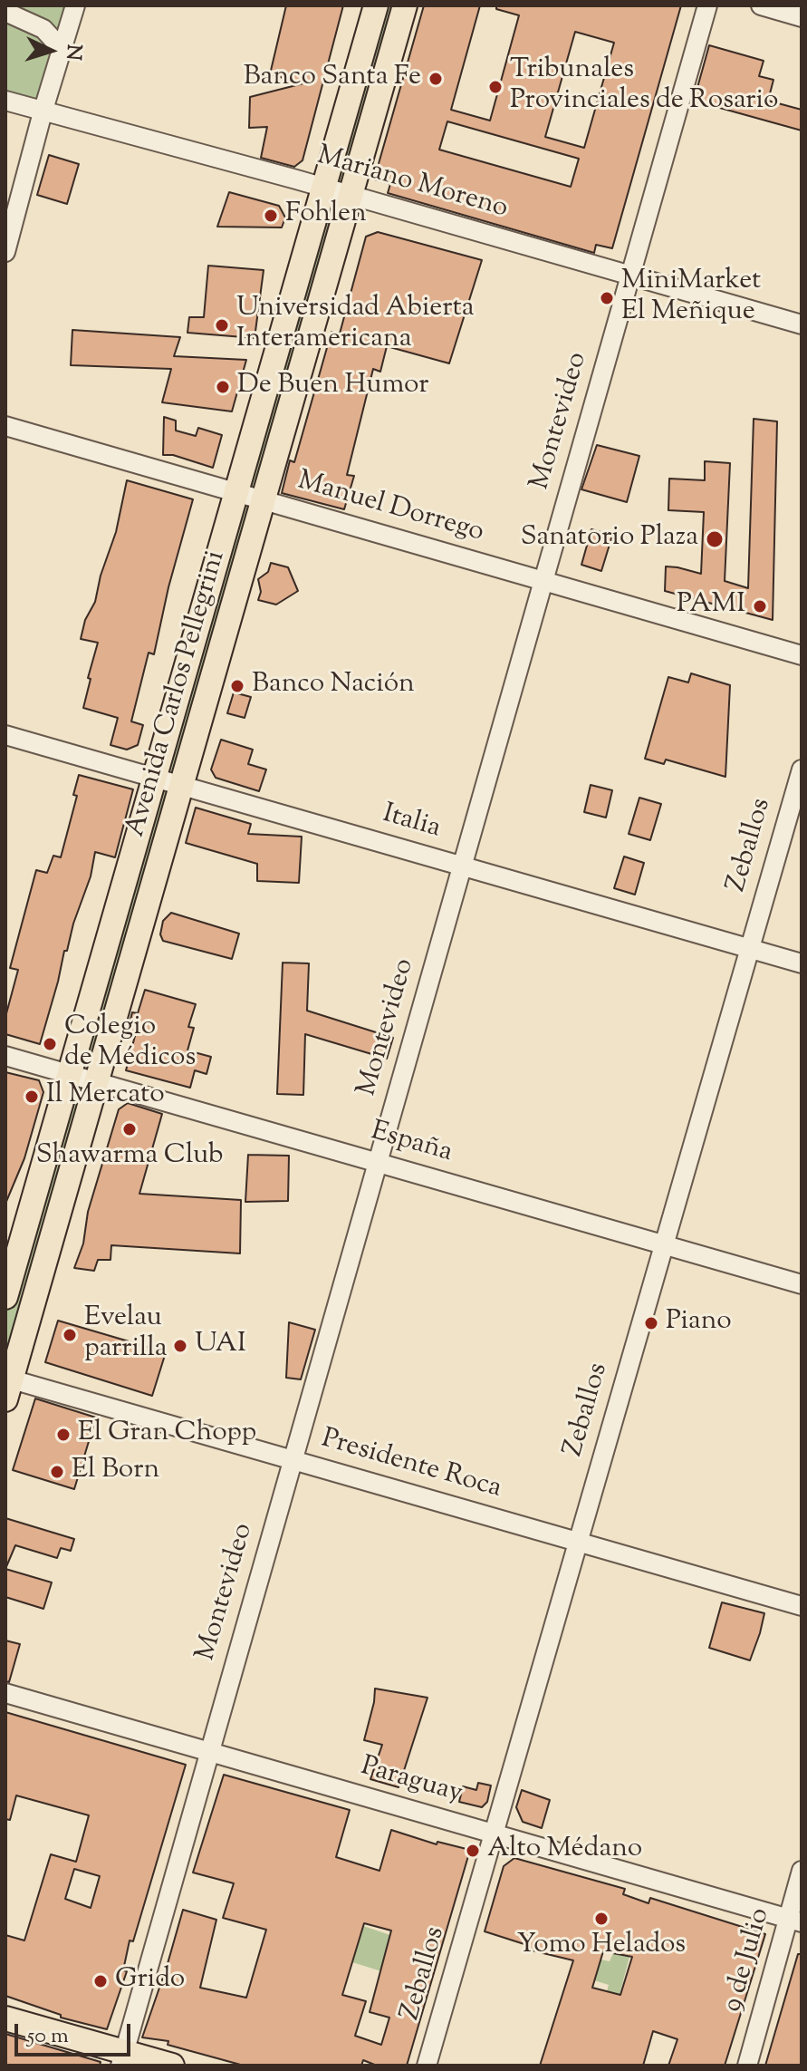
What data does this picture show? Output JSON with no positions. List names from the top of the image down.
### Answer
{
  "streets": {
    "main road": ["Avenida Carlos Pellegrini"],
    "street": [
      "Mariano Moreno",
      "Montevideo",
      "Manuel Dorrego",
      "Italia",
      "Zeballos",
      "España",
      "Presidente Roca",
      "Paraguay",
      "9 de Julio"
    ]
  },
  "crossings": [
    ["Mariano Moreno", "Montevideo"],
    ["Mariano Moreno", "Avenida Carlos Pellegrini"],
    ["Montevideo", "Manuel Dorrego"],
    ["Montevideo", "Italia"],
    ["Montevideo", "España"],
    ["Montevideo", "Presidente Roca"],
    ["Montevideo", "Paraguay"],
    ["Manuel Dorrego", "Avenida Carlos Pellegrini"],
    ["Avenida Carlos Pellegrini", "Italia"],
    ["Avenida Carlos Pellegrini", "España"],
    ["Avenida Carlos Pellegrini", "Presidente Roca"],
    ["Italia", "Zeballos"],
    ["Zeballos", "España"],
    ["Zeballos", "Presidente Roca"],
    ["Zeballos", "Paraguay"],
    ["Paraguay", "9 de Julio"]
  ],
  "places": [
    "Banco Santa Fe",
    "Tribunales Provinciales de Rosario",
    "Fohlen",
    "MiniMarket El Meñique",
    "Universidad Abierta Interamericana",
    "De Buen Humor",
    "Sanatorio Plaza",
    "PAMI",
    "Banco Nación",
    "Colegio de Médicos",
    "Il Mercato",
    "Shawarma Club",
    "Piano",
    "Evelau parrilla",
    "UAI",
    "El Gran Chopp",
    "El Born",
    "Alto Médano",
    "Yomo Helados",
    "Grido"
  ],
  "scale_bar": "50 m",
  "north": "right"
}
